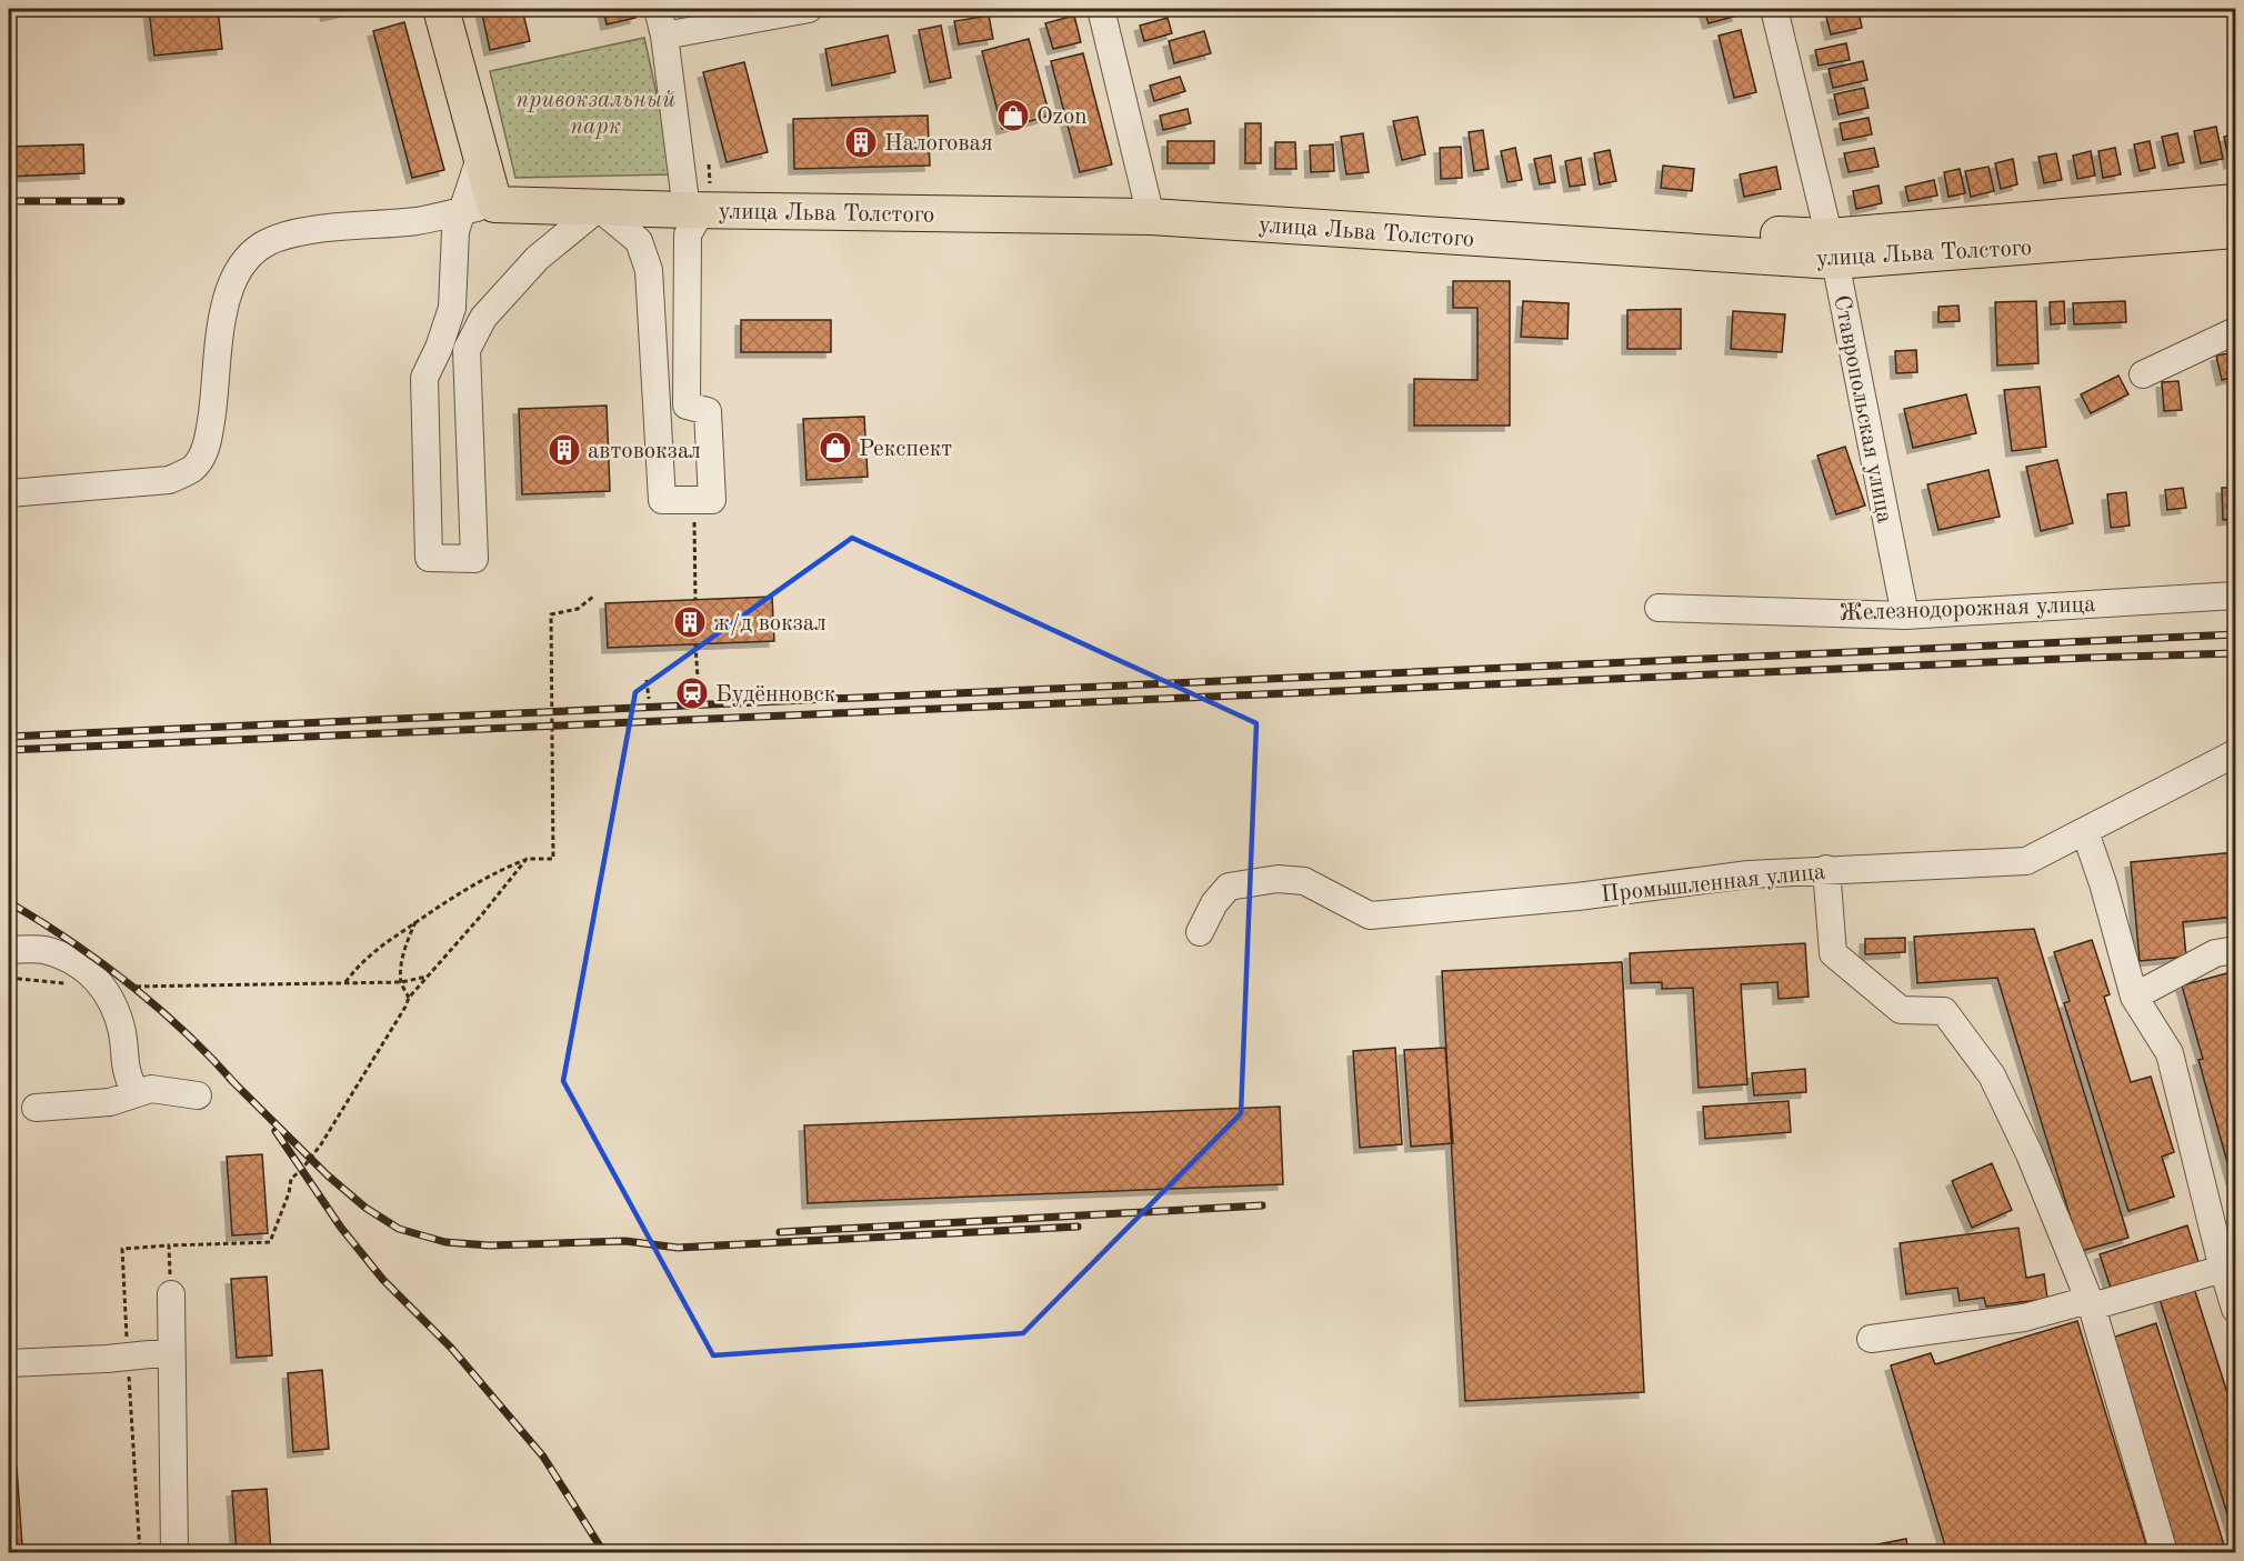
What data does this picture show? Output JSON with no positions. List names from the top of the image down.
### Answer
{
  "streets": {
    "main road": ["улица Льва Толстого"],
    "street": ["Ставропольская улица", "Железнодорожная улица", "Промышленная улица"]
  },
  "crossings": [
    ["улица Льва Толстого", "Ставропольская улица"],
    ["Ставропольская улица", "Железнодорожная улица"]
  ],
  "parks": ["привокзальный парк"],
  "places": {
    "shop": ["Ozon", "Рекспект"],
    "building": ["Налоговая", "автовокзал", "ж/д вокзал"],
    "station": ["Будённовск"]
  }
}
